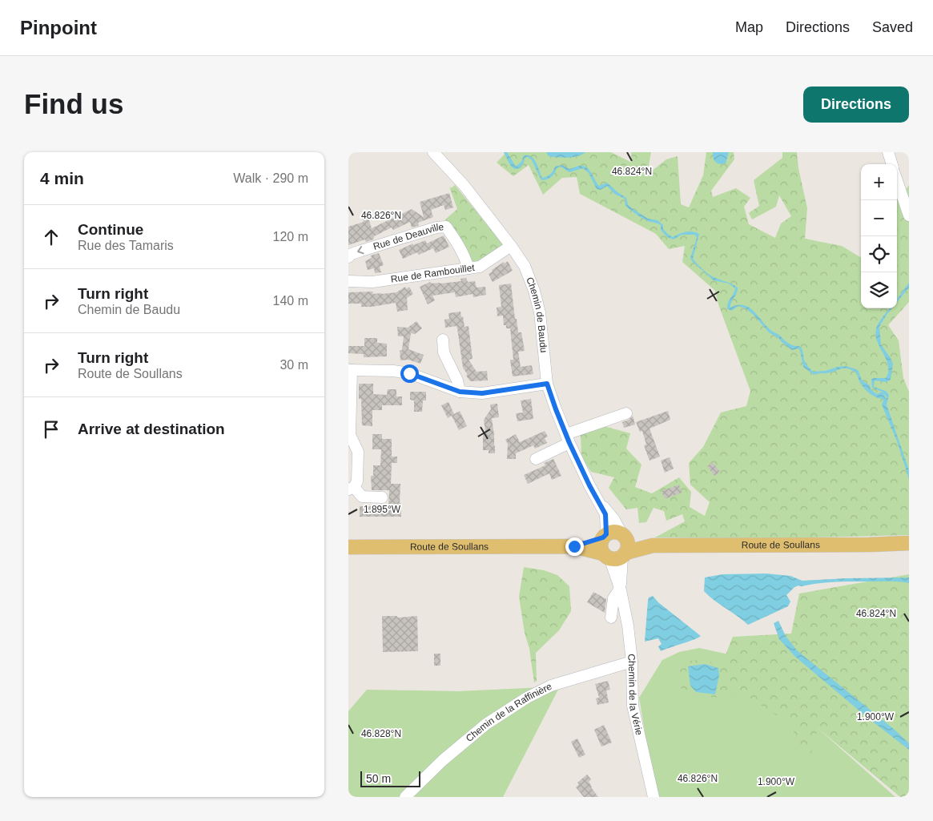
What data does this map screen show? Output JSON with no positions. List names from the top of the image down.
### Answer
{
  "streets": {
    "main road": ["Route de Soullans"],
    "street": [
      "Rue de Deauville",
      "Rue de Rambouillet",
      "Chemin de Baudu",
      "Chemin de la Vérie",
      "Chemin de la Raffinière"
    ]
  },
  "crossings": [
    ["Rue de Deauville", "Rue de Rambouillet"],
    ["Rue de Rambouillet", "Chemin de Baudu"],
    ["Chemin de Baudu", "Route de Soullans"],
    ["Chemin de Baudu", "Chemin de la Vérie"],
    ["Route de Soullans", "Chemin de la Vérie"],
    ["Chemin de la Vérie", "Chemin de la Raffinière"]
  ],
  "one_way": ["Rue de Deauville"],
  "scale_bar": "50 m",
  "page": {
    "header": "Pinpoint",
    "nav": ["Map", "Directions", "Saved"],
    "buttons": "Directions",
    "title": "Find us",
    "heading": ["4 min", "Walk · 290 m"],
    "map_buttons": ["+", "−"],
    "list": [
      ["Continue", "Rue des Tamaris", "120 m"],
      ["Turn right", "Chemin de Baudu", "140 m"],
      ["Turn right", "Route de Soullans", "30 m"],
      "Arrive at destination"
    ],
    "scale": "50 m"
  },
  "coordinates": [
    "46.824°N",
    "46.826°N",
    "1.895°W",
    "1.900°W",
    "46.828°N"
  ]
}
